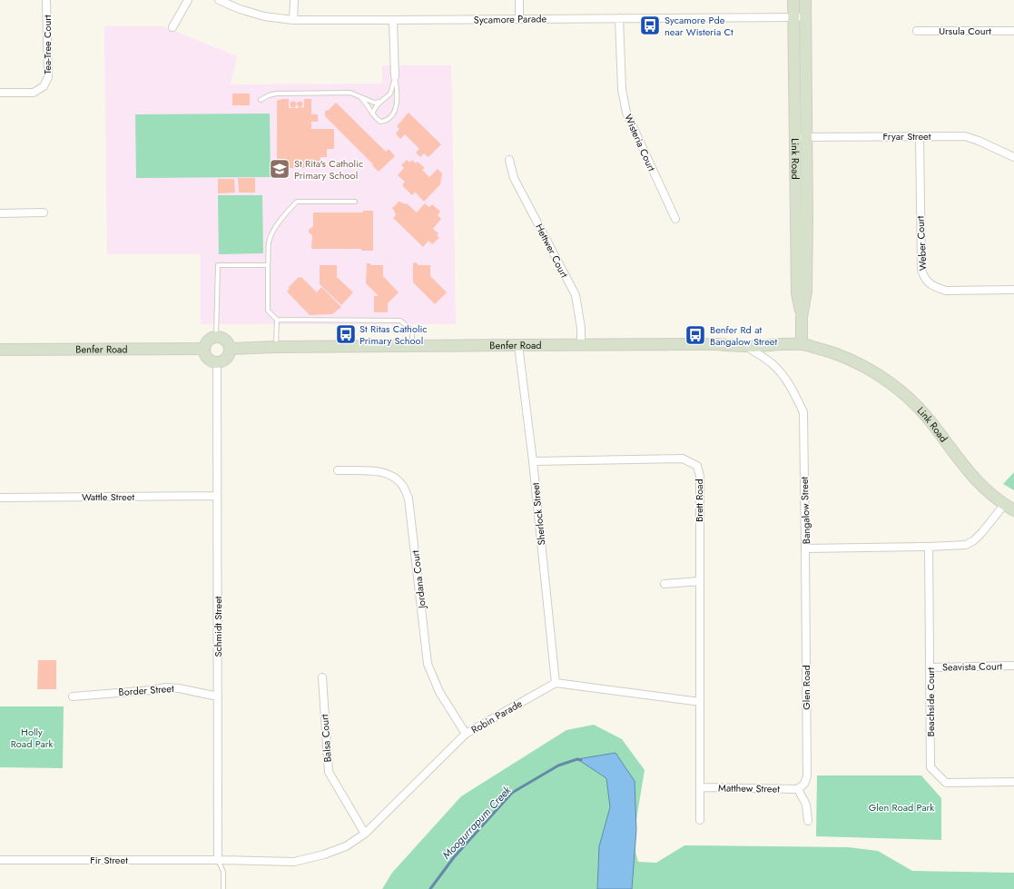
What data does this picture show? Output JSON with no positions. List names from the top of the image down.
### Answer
{
  "streets": {
    "street": [
      "Sycamore Parade",
      "Ursula Court",
      "Tea-Tree Court",
      "Fryar Street",
      "Wisteria Court",
      "Link Road",
      "Weber Court",
      "Hettwer Court",
      "Benfer Road",
      "Wattle Street",
      "Brett Road",
      "Bangalow Street",
      "Sherlock Street",
      "Jordana Court",
      "Schmidt Street",
      "Seavista Court",
      "Glen Road",
      "Border Street",
      "Beachside Court",
      "Robin Parade",
      "Balsa Court",
      "Matthew Street",
      "Fir Street"
    ]
  },
  "crossings": [
    ["Sycamore Parade", "Wisteria Court"],
    ["Sycamore Parade", "Link Road"],
    ["Fryar Street", "Link Road"],
    ["Fryar Street", "Weber Court"],
    ["Link Road", "Benfer Road"],
    ["Link Road", "Bangalow Street"],
    ["Hettwer Court", "Benfer Road"],
    ["Benfer Road", "Bangalow Street"],
    ["Benfer Road", "Sherlock Street"],
    ["Benfer Road", "Schmidt Street"],
    ["Wattle Street", "Schmidt Street"],
    ["Brett Road", "Sherlock Street"],
    ["Bangalow Street", "Glen Road"],
    ["Bangalow Street", "Beachside Court"],
    ["Sherlock Street", "Robin Parade"],
    ["Jordana Court", "Robin Parade"],
    ["Schmidt Street", "Border Street"],
    ["Schmidt Street", "Robin Parade"],
    ["Schmidt Street", "Fir Street"],
    ["Seavista Court", "Beachside Court"],
    ["Glen Road", "Matthew Street"],
    ["Robin Parade", "Balsa Court"],
    ["Robin Parade", "Fir Street"]
  ],
  "water": ["Moogurrapum Creek"],
  "parks": ["Holly Road Park", "Glen Road Park"],
  "places": {
    "bus stop": ["Sycamore Pde near Wisteria Ct", "St Ritas Catholic Primary School", "Benfer Rd at Bangalow Street"],
    "school or university": ["St Rita's Catholic Primary School"]
  }
}
